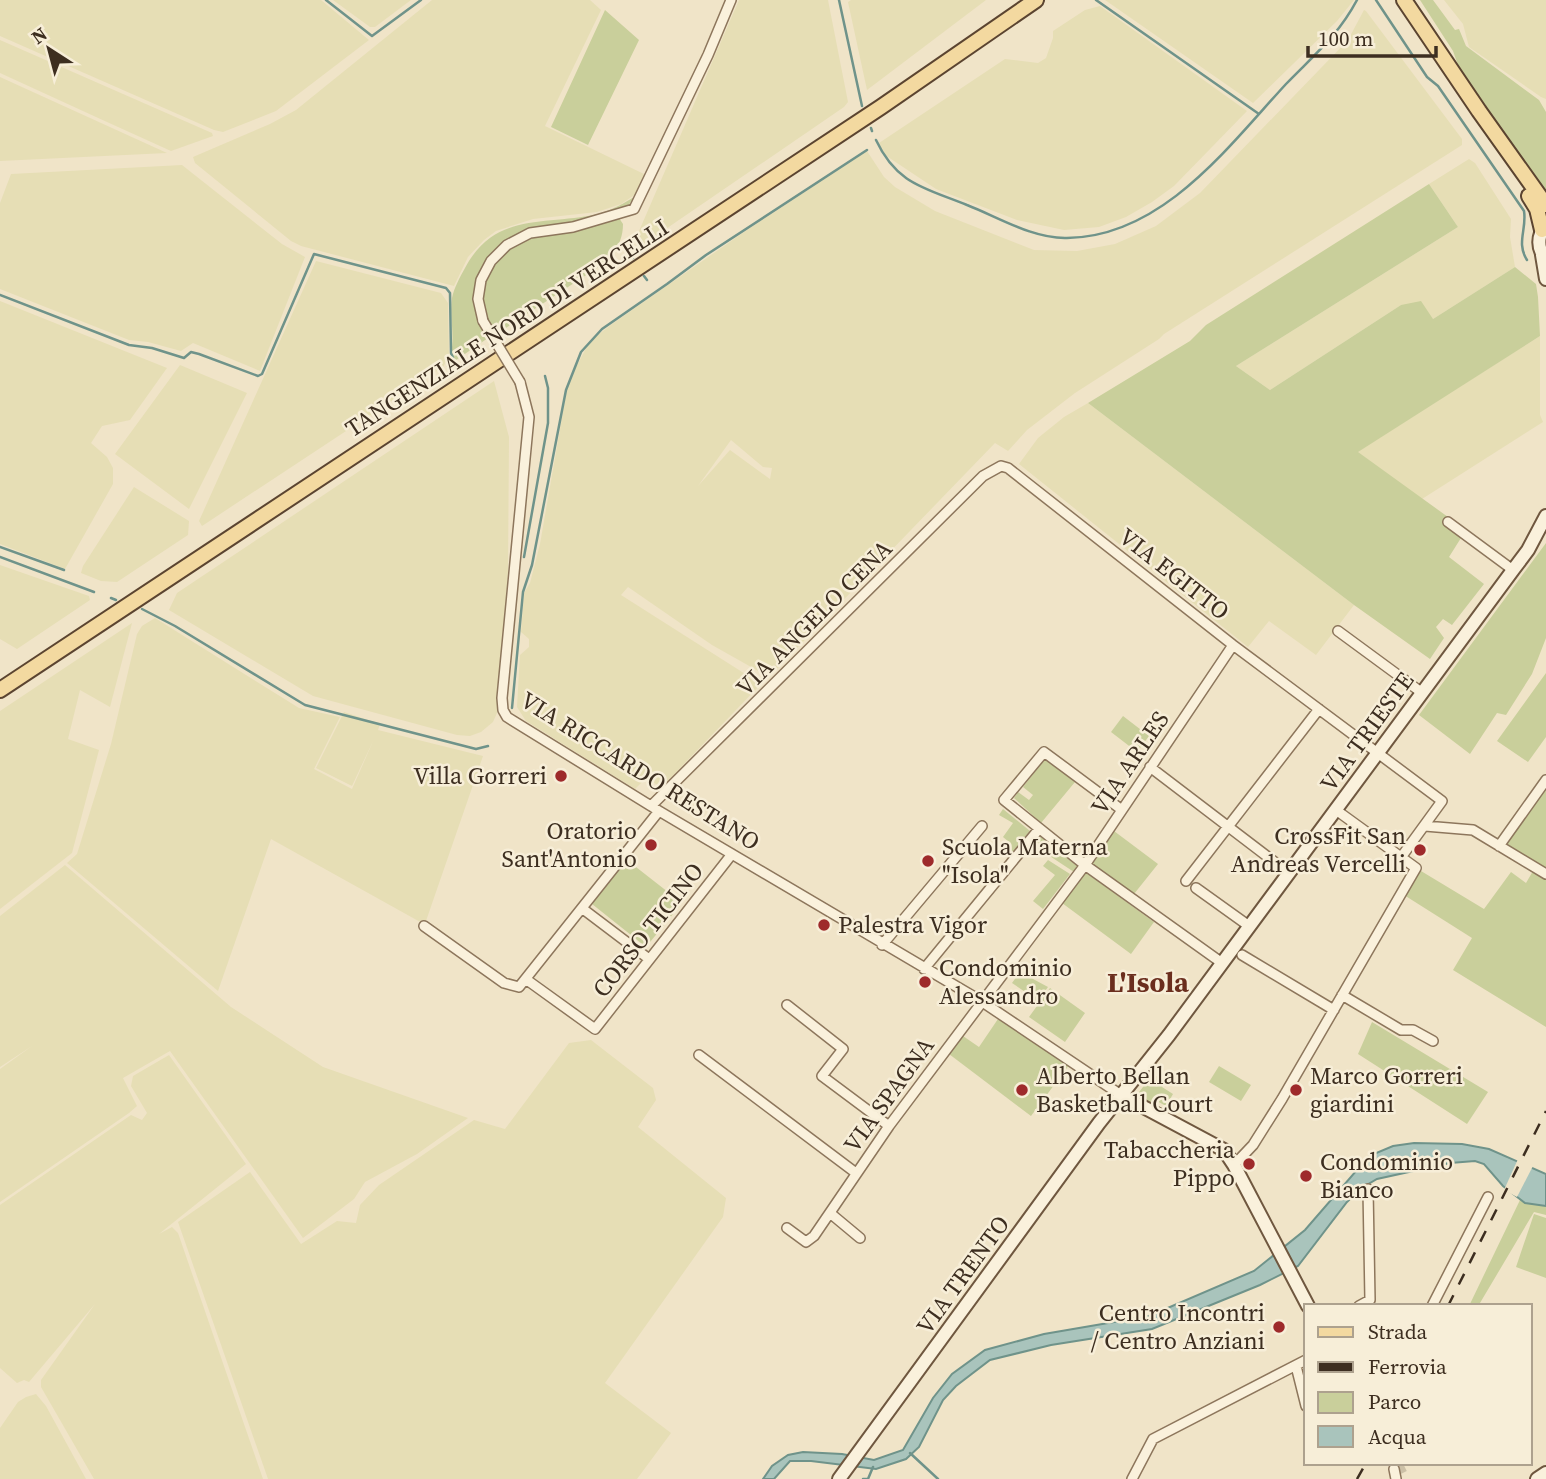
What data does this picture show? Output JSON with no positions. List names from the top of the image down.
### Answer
{
  "streets": {
    "main road": ["TANGENZIALE NORD DI VERCELLI"],
    "street": [
      "VIA EGITTO",
      "VIA ANGELO CENA",
      "VIA TRIESTE",
      "VIA ARLES",
      "VIA RICCARDO RESTANO",
      "CORSO TICINO",
      "VIA SPAGNA",
      "VIA TRENTO"
    ]
  },
  "crossings": [
    ["VIA EGITTO", "VIA ANGELO CENA"],
    ["VIA EGITTO", "VIA TRIESTE"],
    ["VIA EGITTO", "VIA ARLES"],
    ["VIA ANGELO CENA", "VIA RICCARDO RESTANO"],
    ["VIA ANGELO CENA", "CORSO TICINO"],
    ["VIA TRIESTE", "VIA RICCARDO RESTANO"],
    ["VIA TRIESTE", "VIA TRENTO"],
    ["VIA ARLES", "VIA RICCARDO RESTANO"],
    ["VIA ARLES", "VIA SPAGNA"],
    ["VIA RICCARDO RESTANO", "CORSO TICINO"],
    ["VIA RICCARDO RESTANO", "VIA SPAGNA"],
    ["VIA RICCARDO RESTANO", "VIA TRENTO"]
  ],
  "districts": ["L'Isola"],
  "places": [
    "Villa Gorreri",
    "Oratorio Sant'Antonio",
    "CrossFit San Andreas Vercelli",
    "Scuola Materna \"Isola\"",
    "Palestra Vigor",
    "Condominio Alessandro",
    "Alberto Bellan Basketball Court",
    "Marco Gorreri giardini",
    "Tabaccheria Pippo",
    "Condominio Bianco",
    "Centro Incontri / Centro Anziani"
  ],
  "legend": [
    "Strada",
    "Ferrovia",
    "Parco",
    "Acqua"
  ],
  "scale_bar": "100 m",
  "north": "top left"
}
